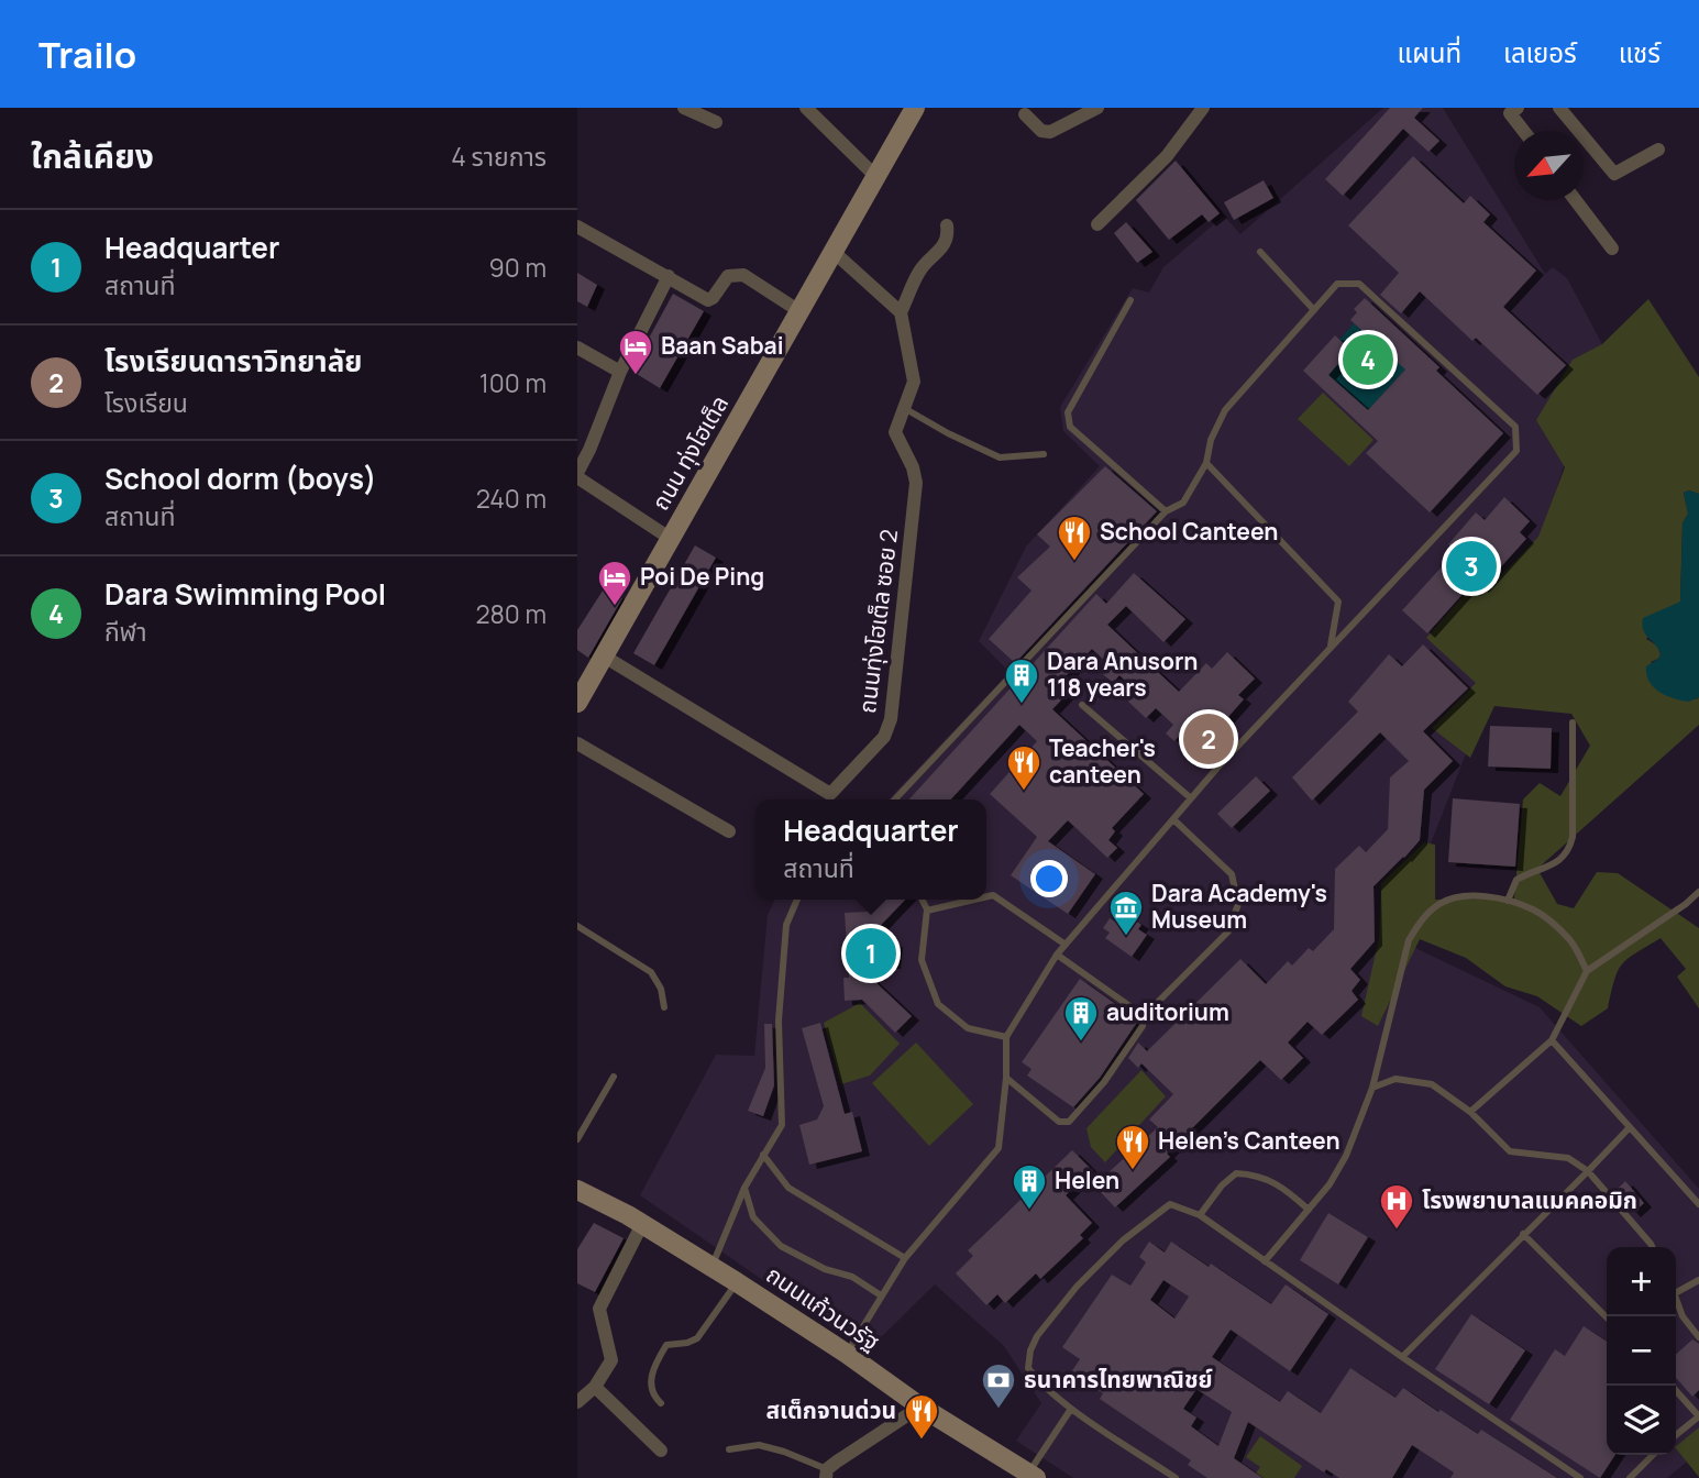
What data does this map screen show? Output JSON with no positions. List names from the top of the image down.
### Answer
{
  "streets": {
    "street": ["ถนน ทุ่งโฮเต็ล", "ถนนทุ่งโฮเต็ล ซอย 2", "ถนนแก้วนวรัฐ"]
  },
  "crossings": [
    ["ถนน ทุ่งโฮเต็ล", "ถนนทุ่งโฮเต็ล ซอย 2"]
  ],
  "places": {
    "hotel": ["Baan Sabai", "Poi De Ping"],
    "restaurant": [
      "School Canteen",
      "Teacher's canteen",
      "Helen's Canteen",
      "สเต็กจานด่วน"
    ],
    "building": ["Dara Anusorn 118 years", "auditorium", "Helen"],
    "museum": ["Dara Academy's Museum"],
    "hospital": ["โรงพยาบาลแมคคอมิก"],
    "bank": ["ธนาคารไทยพาณิชย์"]
  },
  "north": "bottom left",
  "page": {
    "header": "Trailo",
    "nav": ["แผนที่", "เลเยอร์", "แชร์"],
    "heading": ["ใกล้เคียง", "4 รายการ"],
    "list": [
      {
        "mark": "1",
        "name": "Headquarter",
        "note": "สถานที่",
        "value": "90 m"
      },
      {
        "mark": "2",
        "name": "โรงเรียนดาราวิทยาลัย",
        "note": "โรงเรียน",
        "value": "100 m"
      },
      {
        "mark": "3",
        "name": "School dorm (boys)",
        "note": "สถานที่",
        "value": "240 m"
      },
      {
        "mark": "4",
        "name": "Dara Swimming Pool",
        "note": "กีฬา",
        "value": "280 m"
      }
    ],
    "pins": [
      "4",
      "3",
      "2",
      "1"
    ],
    "popup": ["Headquarter", "สถานที่"],
    "map_buttons": ["+", "−"]
  }
}
